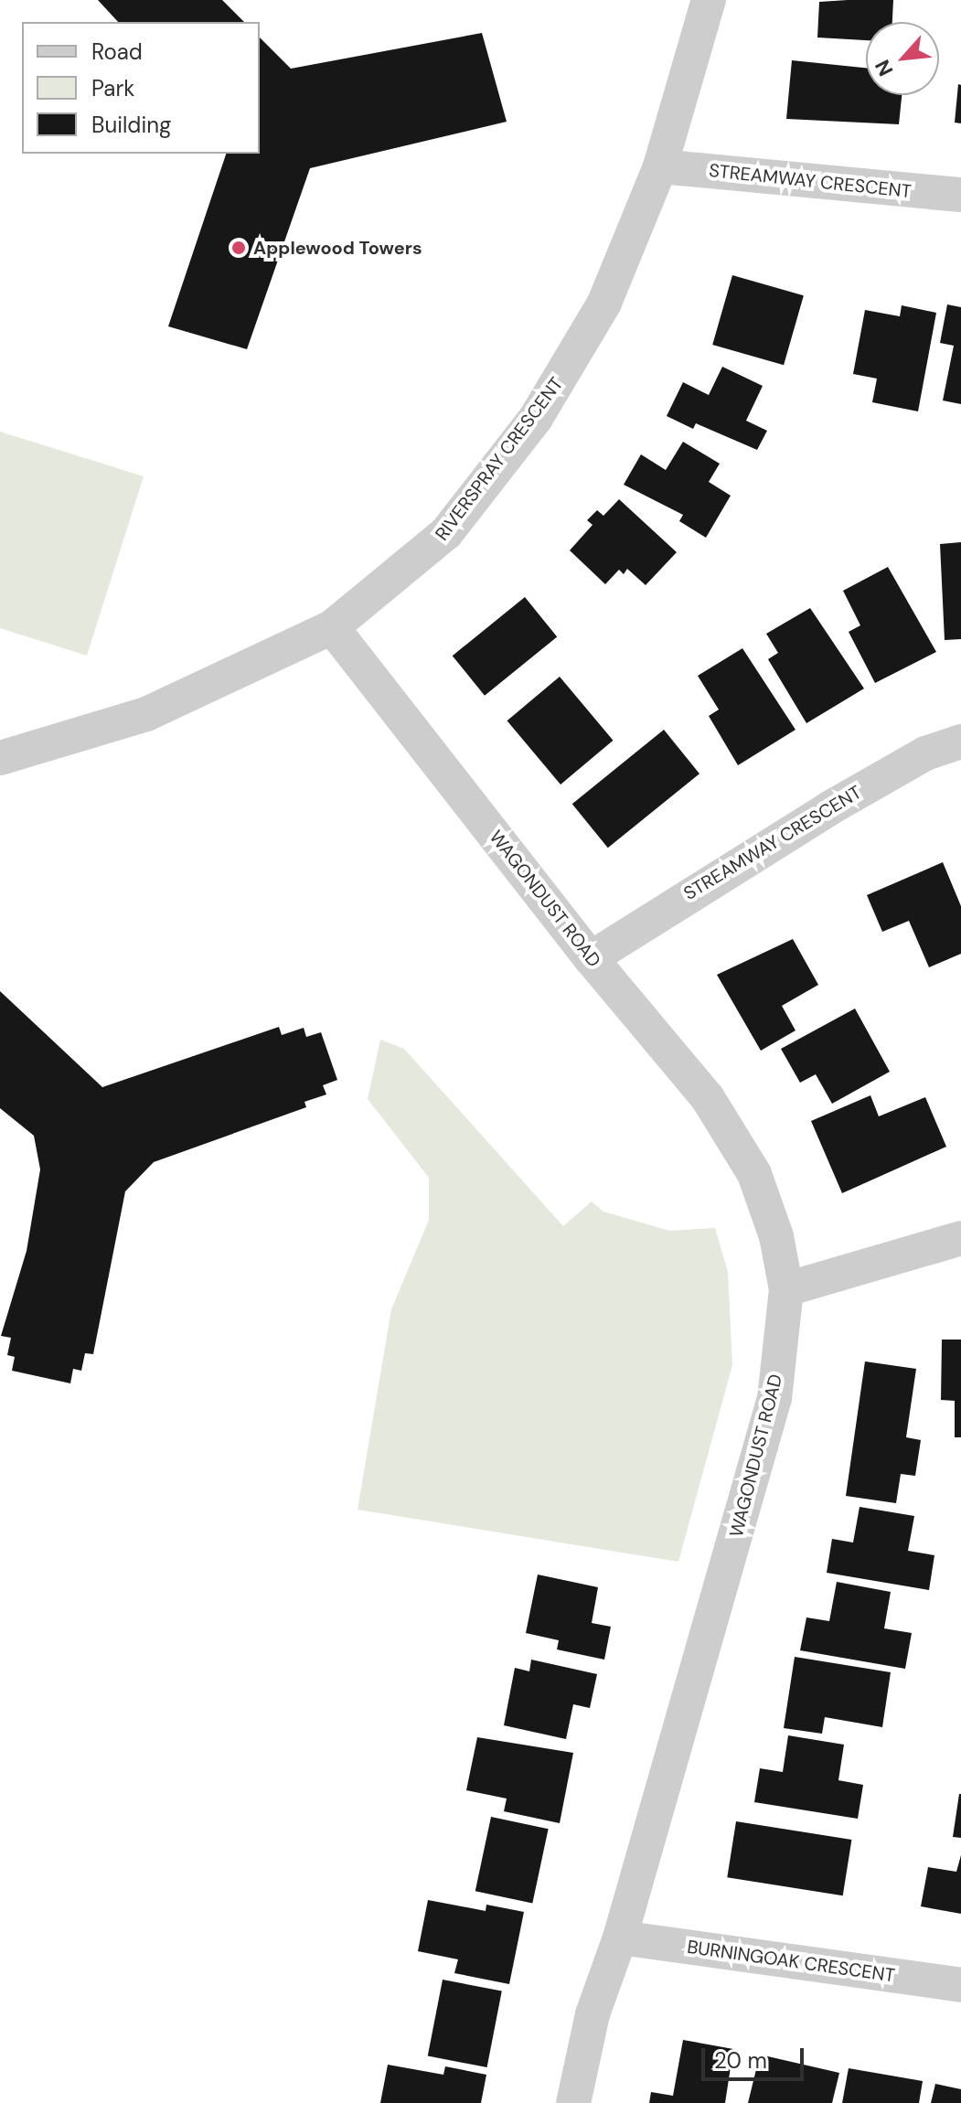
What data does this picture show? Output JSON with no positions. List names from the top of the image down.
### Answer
{
  "streets": {
    "street": [
      "STREAMWAY CRESCENT",
      "RIVERSPRAY CRESCENT",
      "WAGONDUST ROAD",
      "BURNINGOAK CRESCENT"
    ]
  },
  "crossings": [
    ["STREAMWAY CRESCENT", "RIVERSPRAY CRESCENT"],
    ["STREAMWAY CRESCENT", "WAGONDUST ROAD"],
    ["RIVERSPRAY CRESCENT", "WAGONDUST ROAD"],
    ["WAGONDUST ROAD", "BURNINGOAK CRESCENT"]
  ],
  "places": ["Applewood Towers"],
  "legend": ["Road", "Park", "Building"],
  "scale_bar": "20 m",
  "north": "bottom left"
}
